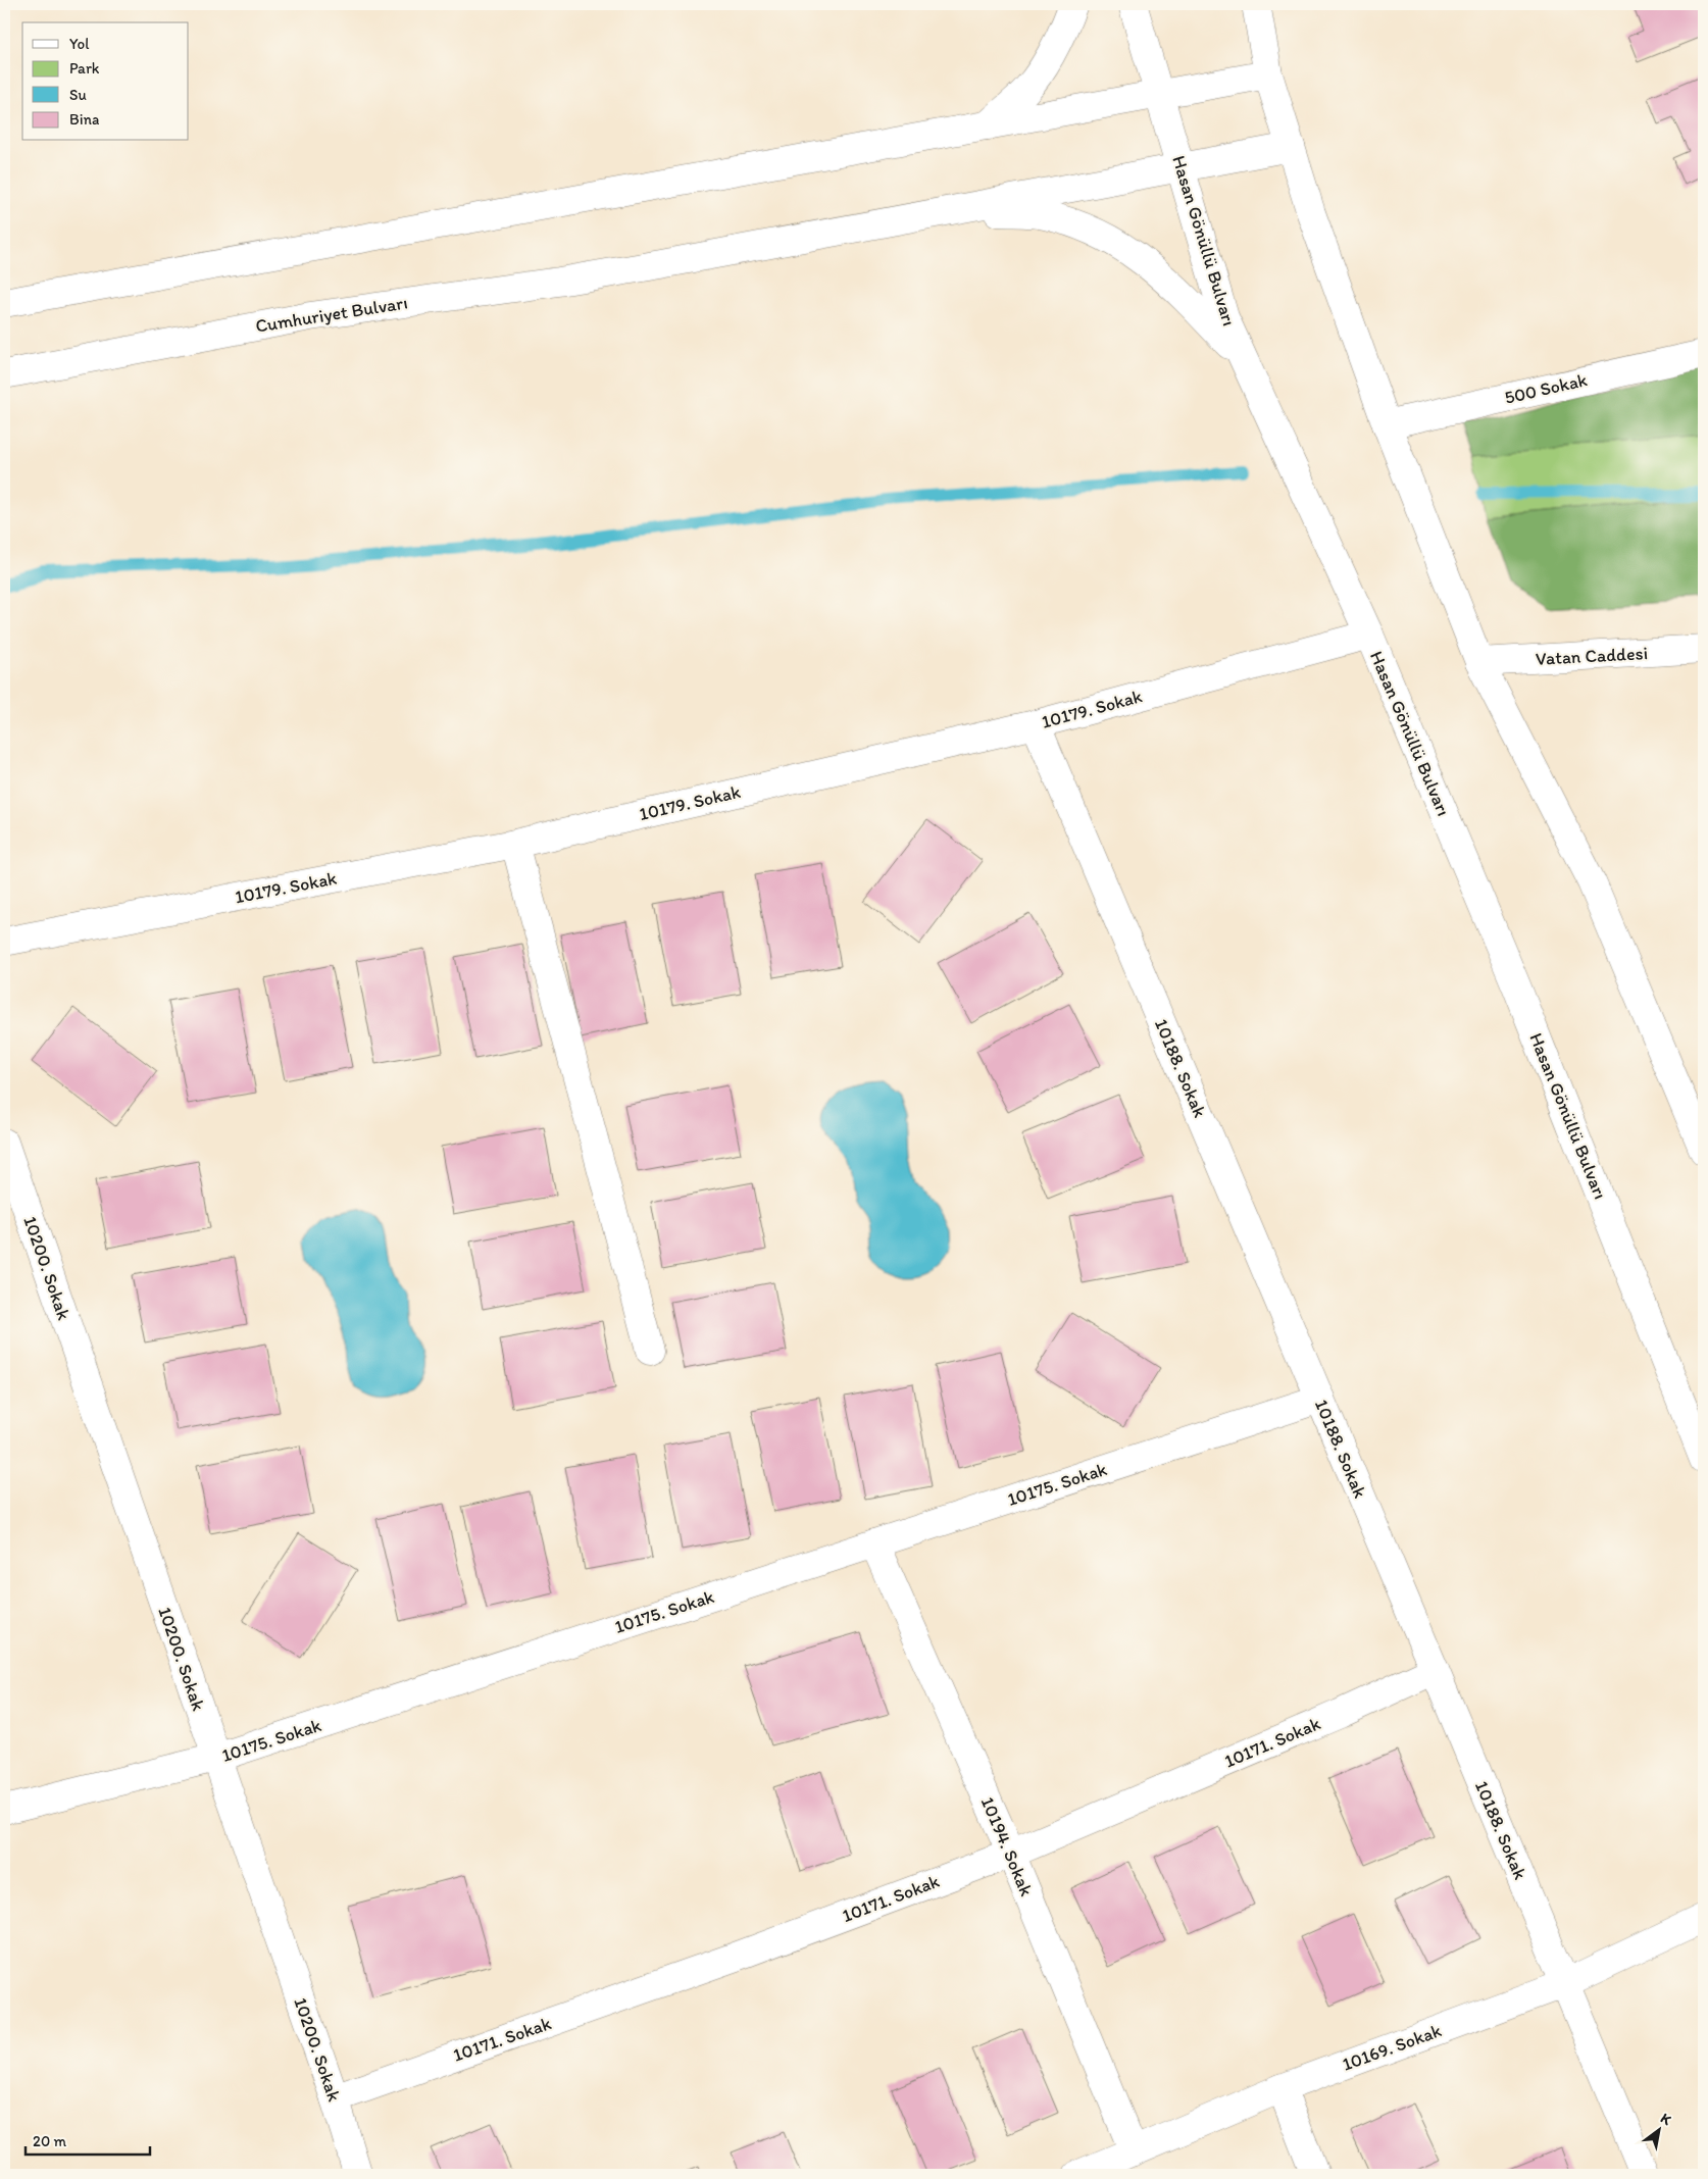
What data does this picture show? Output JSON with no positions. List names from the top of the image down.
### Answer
{
  "streets": {
    "street": [
      "Hasan Gönüllü Bulvarı",
      "Cumhuriyet Bulvarı",
      "500 Sokak",
      "Vatan Caddesi",
      "10179. Sokak",
      "10188. Sokak",
      "10200. Sokak",
      "10175. Sokak",
      "10171. Sokak",
      "10194. Sokak",
      "10169. Sokak"
    ]
  },
  "crossings": [
    ["Hasan Gönüllü Bulvarı", "10179. Sokak"],
    ["10179. Sokak", "10188. Sokak"],
    ["10188. Sokak", "10175. Sokak"],
    ["10188. Sokak", "10171. Sokak"],
    ["10188. Sokak", "10169. Sokak"],
    ["10200. Sokak", "10175. Sokak"],
    ["10200. Sokak", "10171. Sokak"],
    ["10175. Sokak", "10194. Sokak"],
    ["10171. Sokak", "10194. Sokak"],
    ["10194. Sokak", "10169. Sokak"]
  ],
  "legend": [
    "Yol",
    "Park",
    "Su",
    "Bina"
  ],
  "scale_bar": "20 m",
  "north": "top right"
}
